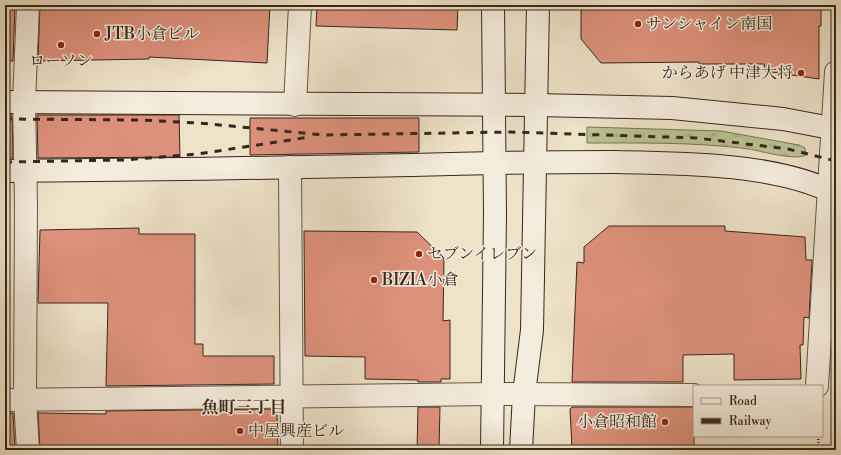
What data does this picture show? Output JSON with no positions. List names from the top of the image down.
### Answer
{
  "districts": ["魚町三丁目"],
  "places": [
    "サンシャイン南国",
    "JTB小倉ビル",
    "ローソン",
    "からあげ 中津大将",
    "セブンイレブン",
    "BIZIA小倉",
    "小倉昭和館",
    "中屋興産ビル"
  ],
  "legend": ["Road", "Railway"]
}
